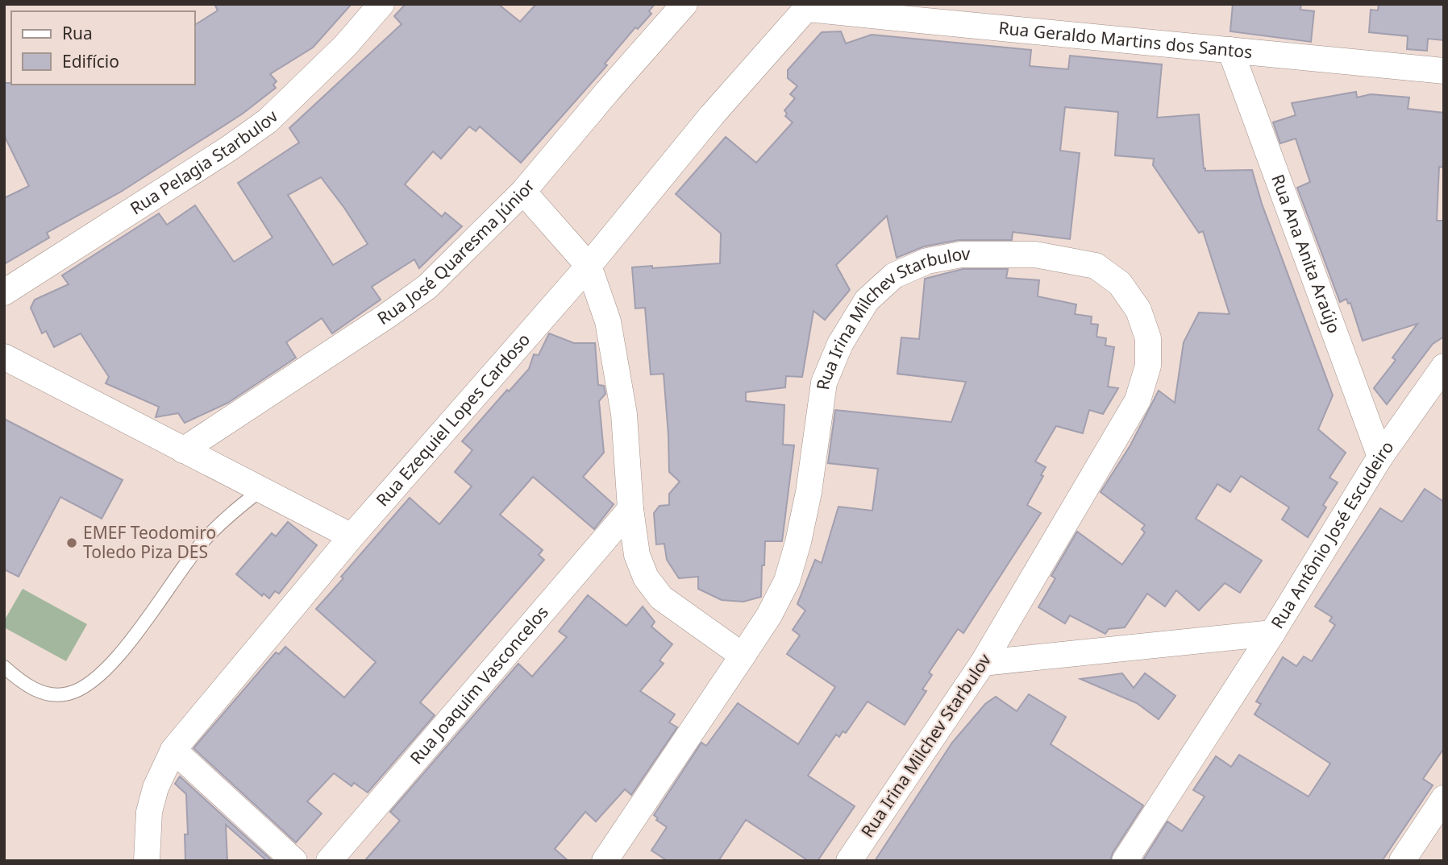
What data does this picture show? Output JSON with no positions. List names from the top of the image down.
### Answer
{
  "streets": {
    "street": [
      "Rua Geraldo Martins dos Santos",
      "Rua Pelagia Starbulov",
      "Rua José Quaresma Júnior",
      "Rua Ana Anita Araújo",
      "Rua Irina Milchev Starbulov",
      "Rua Ezequiel Lopes Cardoso",
      "Rua Antônio José Escudeiro",
      "Rua Joaquim Vasconcelos"
    ]
  },
  "crossings": [
    ["Rua Geraldo Martins dos Santos", "Rua Ana Anita Araújo"],
    ["Rua Geraldo Martins dos Santos", "Rua Ezequiel Lopes Cardoso"],
    ["Rua Ana Anita Araújo", "Rua Antônio José Escudeiro"],
    ["Rua Irina Milchev Starbulov", "Rua Antônio José Escudeiro"]
  ],
  "places": ["EMEF Teodomiro Toledo Piza DES"],
  "legend": ["Rua", "Edifício"]
}
